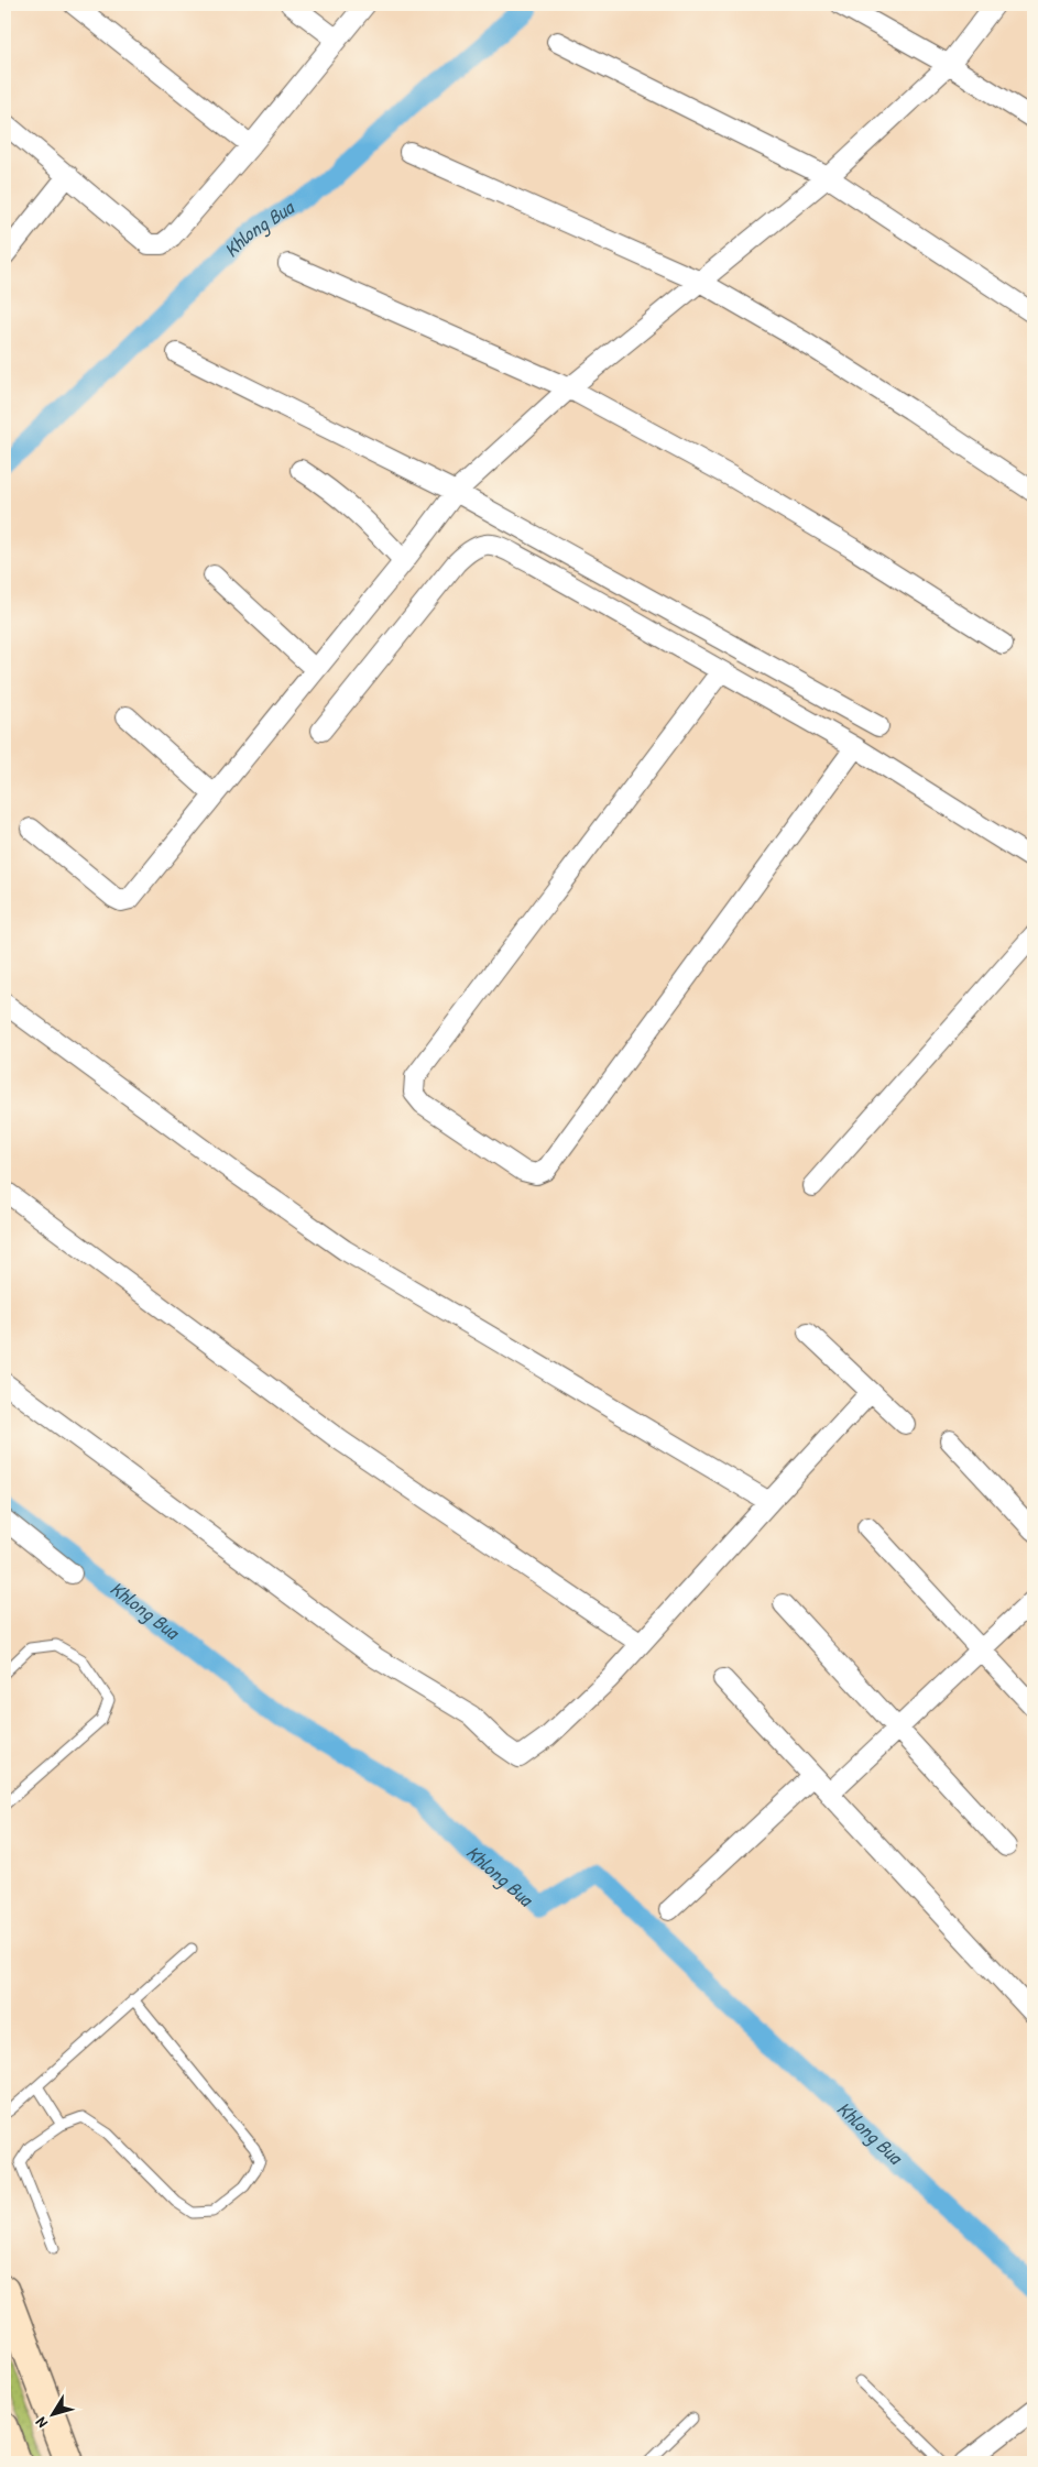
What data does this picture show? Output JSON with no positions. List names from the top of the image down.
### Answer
{
  "water": ["Khlong Bua"],
  "north": "bottom left"
}
